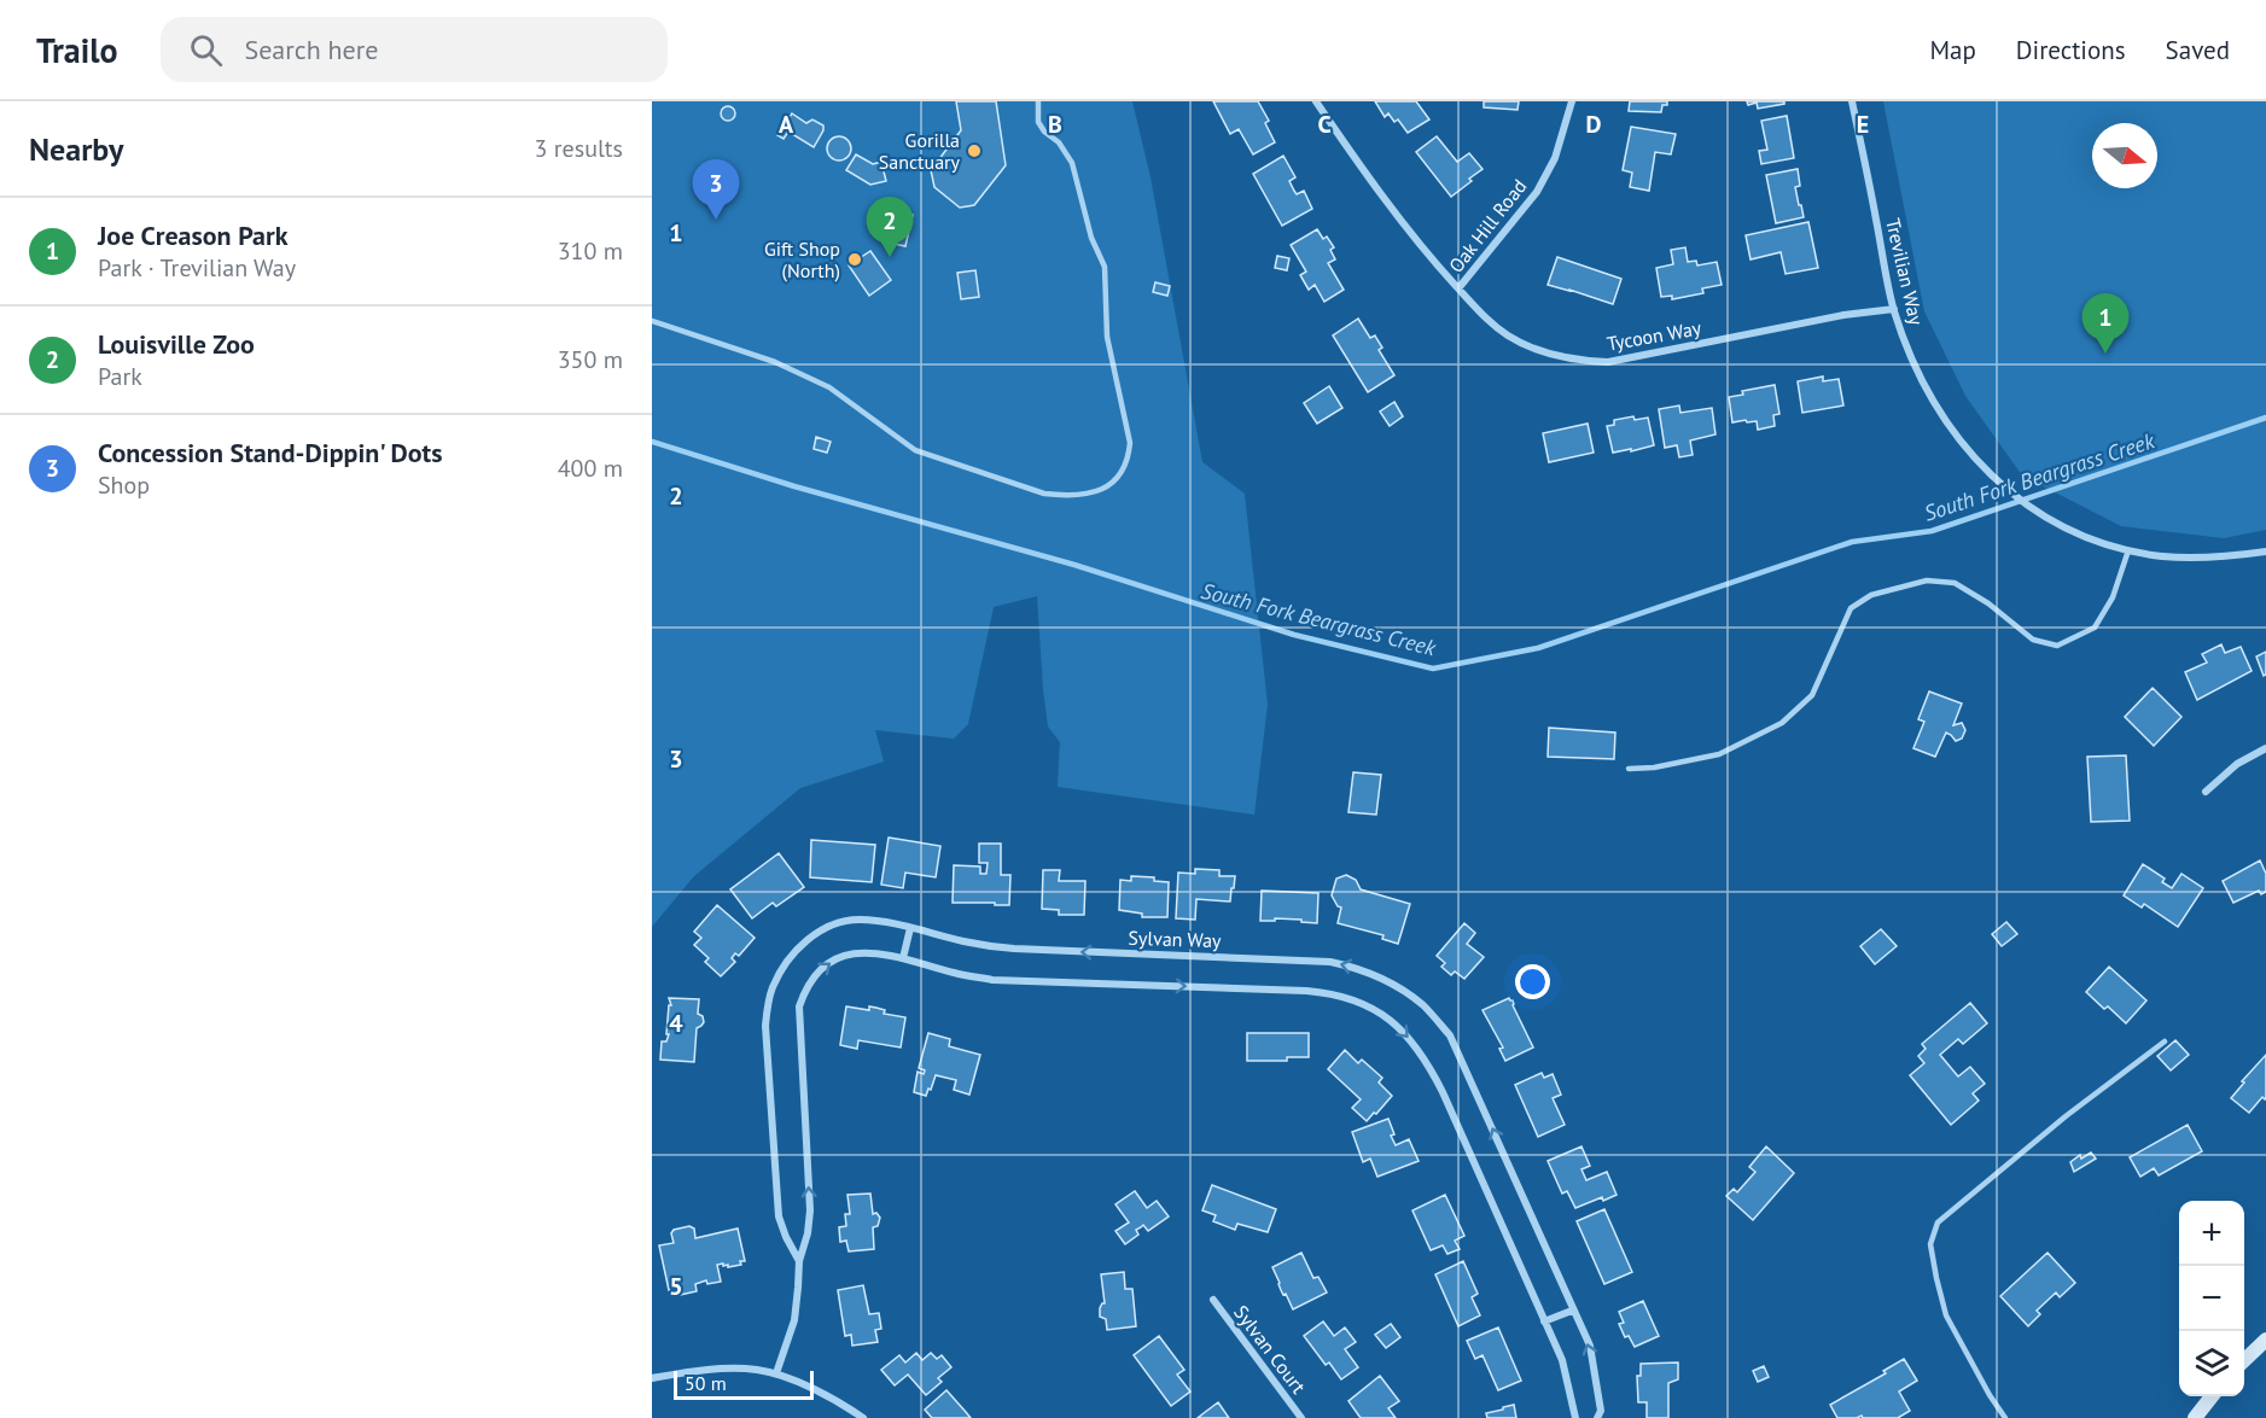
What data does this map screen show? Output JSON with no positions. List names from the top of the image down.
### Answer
{
  "streets": {
    "street": [
      "Oak Hill Road",
      "Trevilian Way",
      "Tycoon Way",
      "Sylvan Way",
      "Sylvan Court"
    ]
  },
  "crossings": [
    ["Oak Hill Road", "Tycoon Way"],
    ["Trevilian Way", "Tycoon Way"]
  ],
  "one_way": ["Sylvan Way"],
  "water": ["South Fork Beargrass Creek"],
  "places": ["Gorilla Sanctuary", "Gift Shop (North)"],
  "scale_bar": "50 m",
  "north": "right",
  "page": {
    "header": "Trailo",
    "search": "Search here",
    "nav": ["Map", "Directions", "Saved"],
    "heading": ["Nearby", "3 results"],
    "pins": ["3", "2", "1"],
    "list": [
      {
        "mark": "1",
        "name": "Joe Creason Park",
        "note": "Park · Trevilian Way",
        "value": "310 m"
      },
      {
        "mark": "2",
        "name": "Louisville Zoo",
        "note": "Park",
        "value": "350 m"
      },
      {
        "mark": "3",
        "name": "Concession Stand-Dippin' Dots",
        "note": "Shop",
        "value": "400 m"
      }
    ],
    "map_buttons": ["+", "−"],
    "scale": "50 m"
  },
  "grid": {
    "columns": [
      "A",
      "B",
      "C",
      "D",
      "E"
    ],
    "rows": [
      "1",
      "2",
      "3",
      "4",
      "5"
    ]
  }
}
